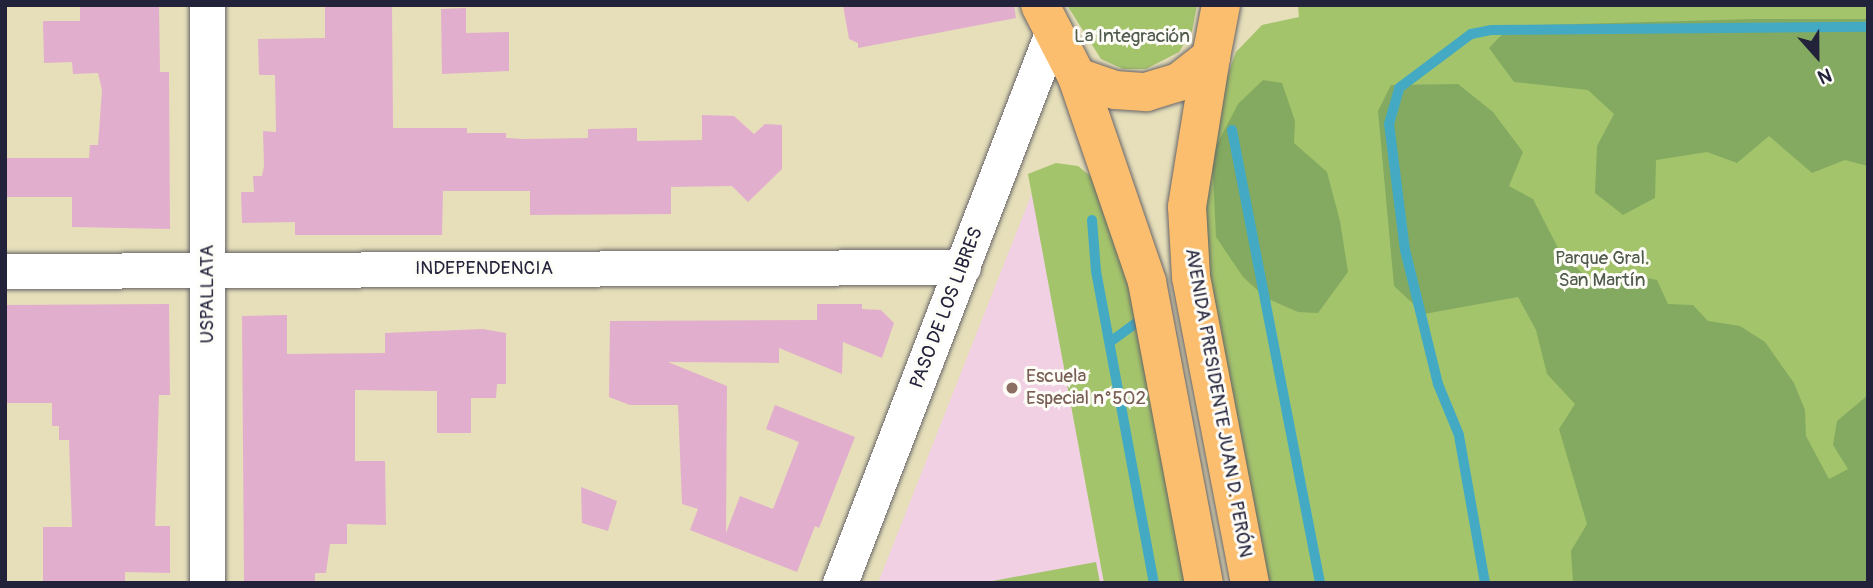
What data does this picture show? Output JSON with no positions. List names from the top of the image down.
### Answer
{
  "streets": {
    "main road": ["AVENIDA PRESIDENTE JUAN D. PERÓN"],
    "street": ["INDEPENDENCIA", "USPALLATA", "PASO DE LOS LIBRES"]
  },
  "crossings": [
    ["INDEPENDENCIA", "USPALLATA"],
    ["INDEPENDENCIA", "PASO DE LOS LIBRES"]
  ],
  "parks": ["La Integración", "Parque Gral. San Martín"],
  "places": ["Escuela Especial n°502"],
  "north": "bottom"
}
